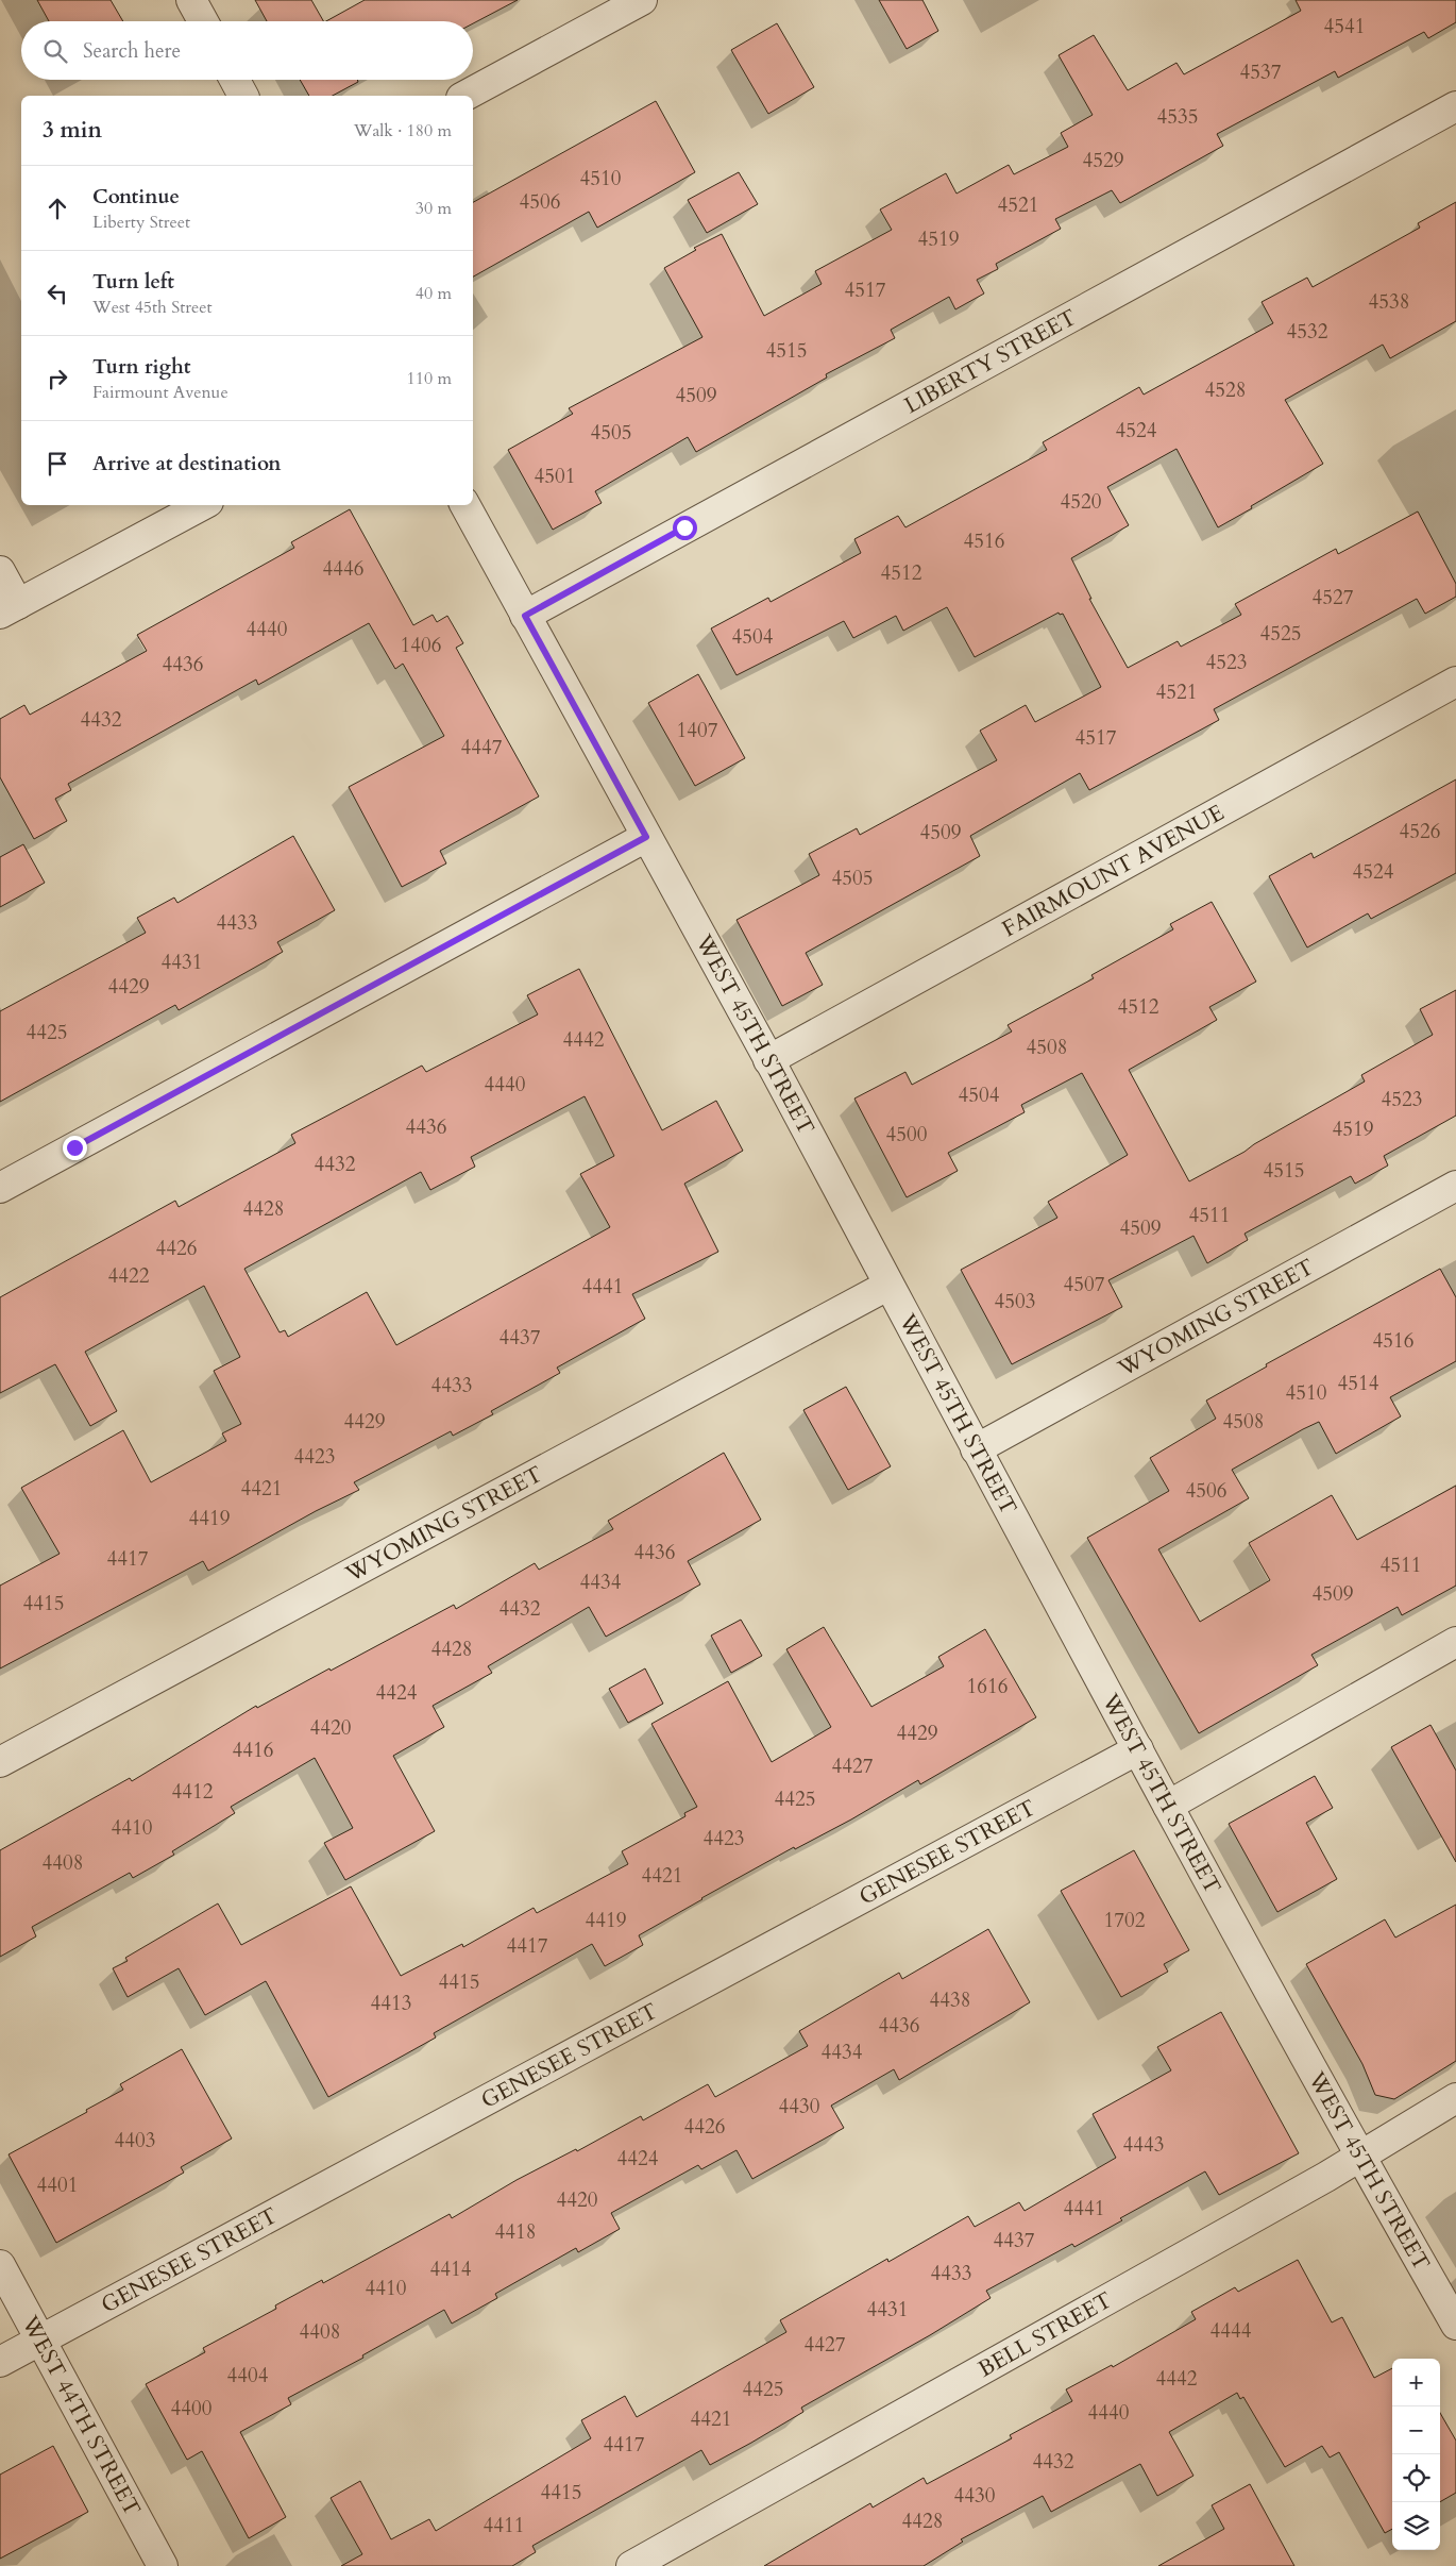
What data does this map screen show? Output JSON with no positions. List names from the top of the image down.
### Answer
{
  "streets": {
    "street": [
      "LIBERTY STREET",
      "FAIRMOUNT AVENUE",
      "WEST 45TH STREET",
      "WYOMING STREET",
      "GENESEE STREET",
      "BELL STREET",
      "WEST 44TH STREET"
    ]
  },
  "crossings": [
    ["LIBERTY STREET", "WEST 45TH STREET"],
    ["FAIRMOUNT AVENUE", "WEST 45TH STREET"],
    ["WEST 45TH STREET", "WYOMING STREET"],
    ["WEST 45TH STREET", "GENESEE STREET"],
    ["WEST 45TH STREET", "BELL STREET"],
    ["GENESEE STREET", "WEST 44TH STREET"]
  ],
  "house_numbers": [
    "4541",
    "4537",
    "4535",
    "4529",
    "4510",
    "4506",
    "4521",
    "4519",
    "4517",
    "4538",
    "4532",
    "4515",
    "4528",
    "4509",
    "4524",
    "4505",
    "4501",
    "4520",
    "4516",
    "4446",
    "4512",
    "4527",
    "4440",
    "4525",
    "4504",
    "1406",
    "4523",
    "4436",
    "4521",
    "4432",
    "1407",
    "4517",
    "4447",
    "4526",
    "4509",
    "4524",
    "4505",
    "4433",
    "4431",
    "4429",
    "4512",
    "4425",
    "4442",
    "4508",
    "4440",
    "4504",
    "4523",
    "4436",
    "4519",
    "4500",
    "4432",
    "4515",
    "4428",
    "4511",
    "4509",
    "4426",
    "4422",
    "4507",
    "4441",
    "4503",
    "4437",
    "4516",
    "4514",
    "4433",
    "4510",
    "4429",
    "4508",
    "4423",
    "4421",
    "4506",
    "4419",
    "4436",
    "4417",
    "4511",
    "4434",
    "4509",
    "4415",
    "4432",
    "4428",
    "1616",
    "4424",
    "4420",
    "4429",
    "4416",
    "4427",
    "4412",
    "4425",
    "4410",
    "4423",
    "4408",
    "4421",
    "4419",
    "1702",
    "4417",
    "4415",
    "4438",
    "4413",
    "4436",
    "4434",
    "4430",
    "4426",
    "4403",
    "4443",
    "4424",
    "4401",
    "4420",
    "4441",
    "4418",
    "4437",
    "4414",
    "4433",
    "4410",
    "4431",
    "4444",
    "4408",
    "4427",
    "4404",
    "4442",
    "4425",
    "4400",
    "4440",
    "4421",
    "4417",
    "4432",
    "4415",
    "4430",
    "4428",
    "4411"
  ],
  "page": {
    "search": "Search here",
    "heading": ["3 min", "Walk · 180 m"],
    "list": [
      ["Continue", "Liberty Street", "30 m"],
      ["Turn left", "West 45th Street", "40 m"],
      ["Turn right", "Fairmount Avenue", "110 m"],
      "Arrive at destination"
    ],
    "map_buttons": ["+", "−"]
  }
}
